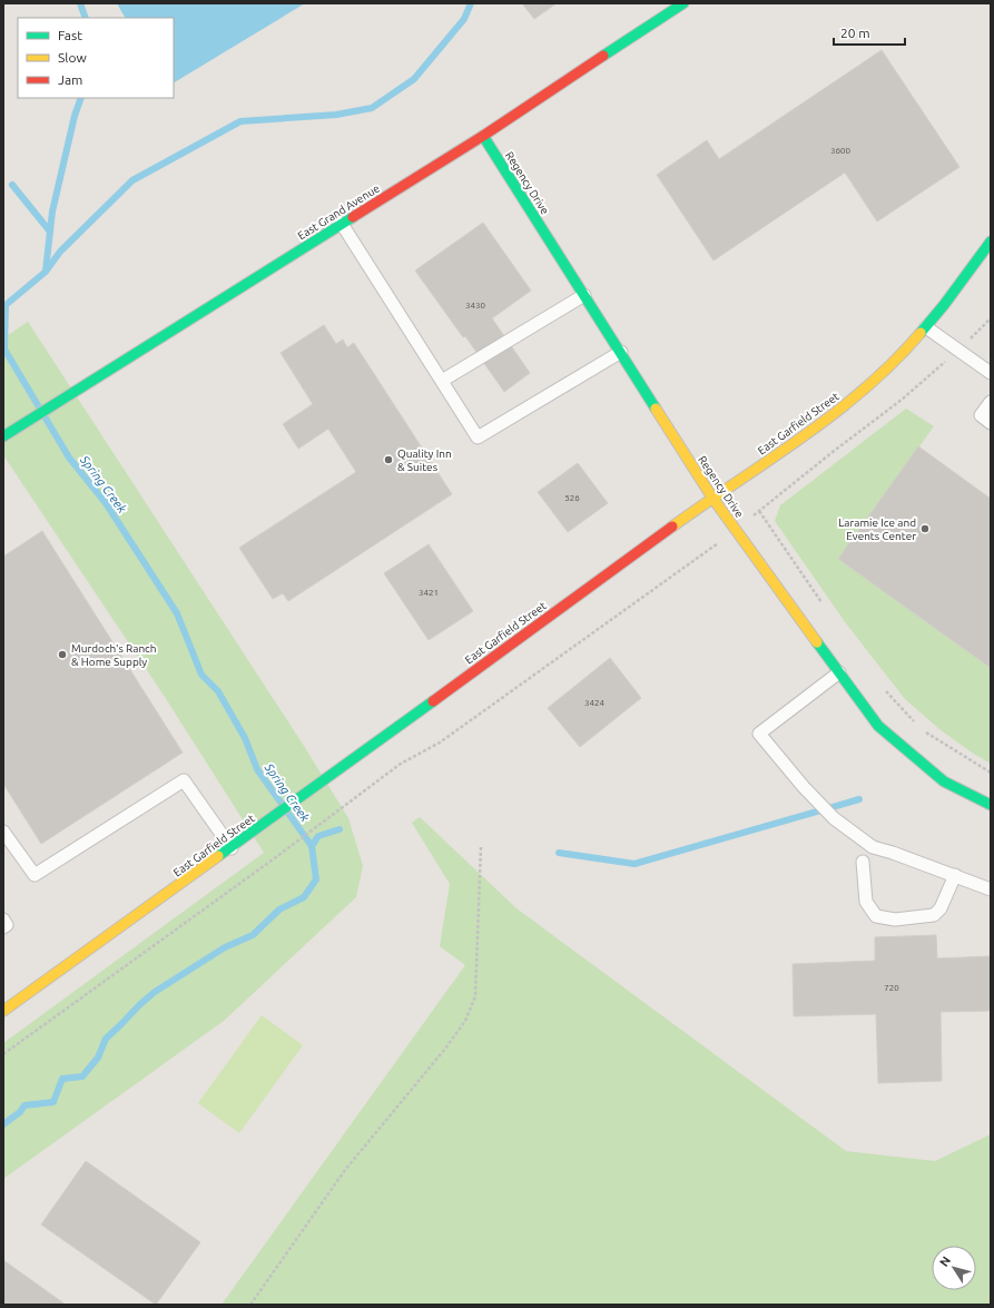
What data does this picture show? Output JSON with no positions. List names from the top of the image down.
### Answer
{
  "streets": {
    "street": ["Regency Drive", "East Grand Avenue", "East Garfield Street"]
  },
  "crossings": [
    ["Regency Drive", "East Grand Avenue"],
    ["Regency Drive", "East Garfield Street"]
  ],
  "water": ["Spring Creek"],
  "places": ["Quality Inn & Suites", "Laramie Ice and Events Center", "Murdoch's Ranch & Home Supply"],
  "house_numbers": [
    "3600",
    "3430",
    "526",
    "3421",
    "3424",
    "720"
  ],
  "legend": ["Fast", "Slow", "Jam"],
  "scale_bar": "20 m",
  "north": "top left"
}
